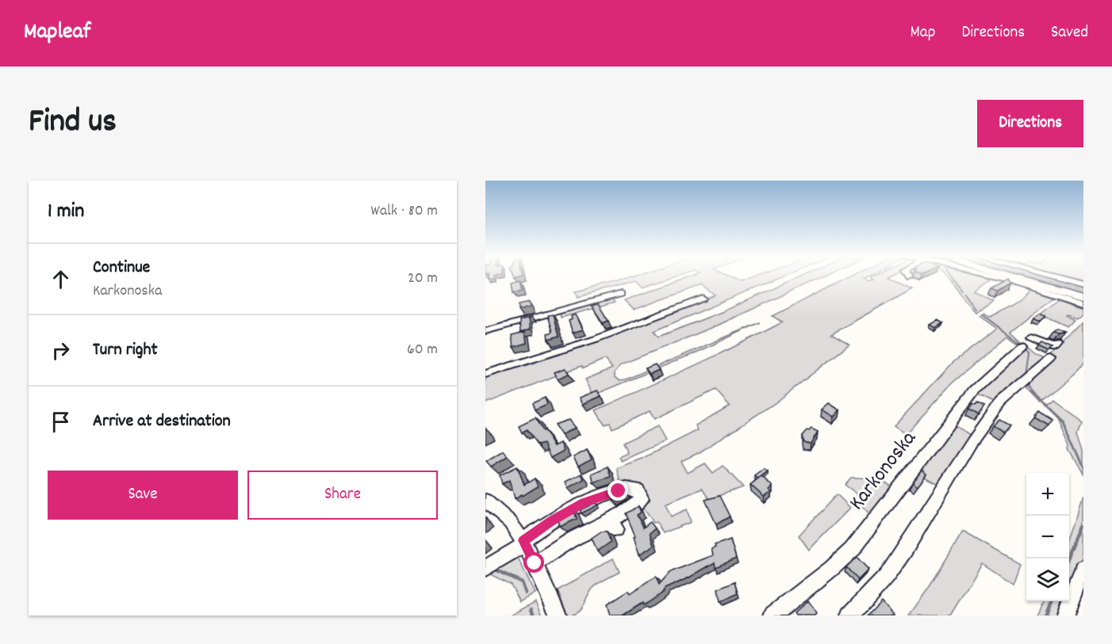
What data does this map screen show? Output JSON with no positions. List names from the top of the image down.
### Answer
{
  "streets": {
    "street": ["Karkonoska"]
  },
  "page": {
    "header": "Mapleaf",
    "nav": ["Map", "Directions", "Saved"],
    "title": "Find us",
    "buttons": [
      "Directions",
      ["Save", "Share"]
    ],
    "heading": ["1 min", "Walk · 80 m"],
    "list": [
      ["Continue", "Karkonoska", "20 m"],
      ["Turn right", "60 m"],
      "Arrive at destination"
    ],
    "map_buttons": ["+", "−"]
  }
}
